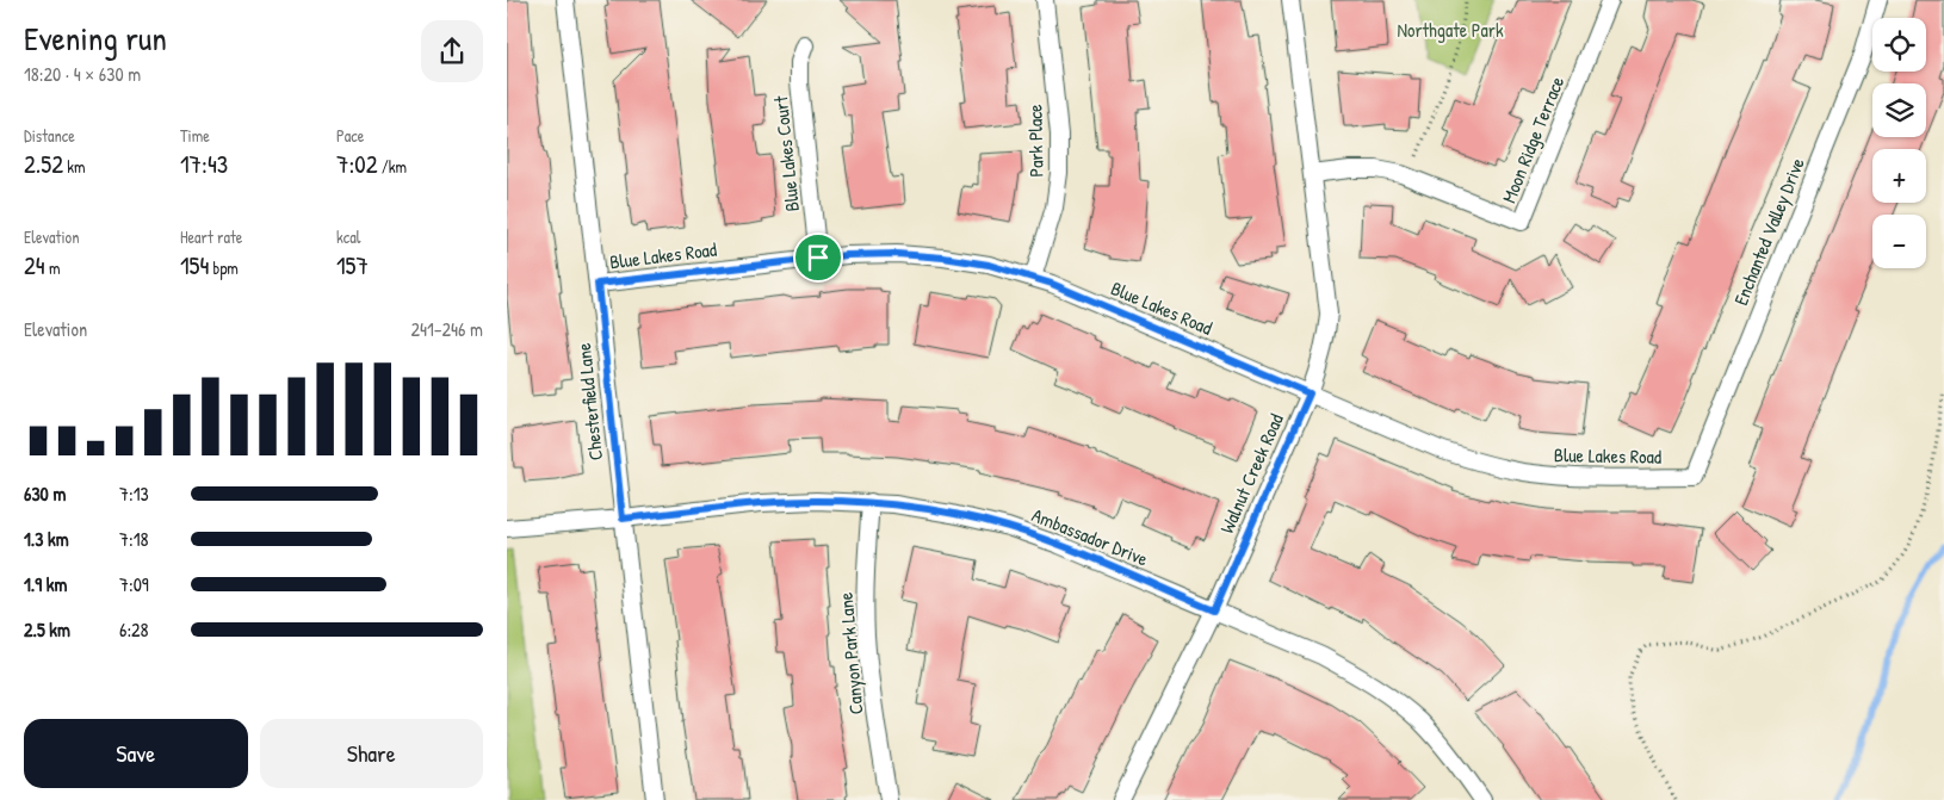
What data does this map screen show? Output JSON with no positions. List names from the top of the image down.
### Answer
{
  "streets": {
    "street": [
      "Moon Ridge Terrace",
      "Park Place",
      "Blue Lakes Court",
      "Enchanted Valley Drive",
      "Blue Lakes Road",
      "Chesterfield Lane",
      "Walnut Creek Road",
      "Ambassador Drive",
      "Canyon Park Lane"
    ]
  },
  "crossings": [
    ["Moon Ridge Terrace", "Walnut Creek Road"],
    ["Park Place", "Blue Lakes Road"],
    ["Blue Lakes Court", "Blue Lakes Road"],
    ["Enchanted Valley Drive", "Blue Lakes Road"],
    ["Blue Lakes Road", "Chesterfield Lane"],
    ["Blue Lakes Road", "Walnut Creek Road"],
    ["Chesterfield Lane", "Ambassador Drive"],
    ["Walnut Creek Road", "Ambassador Drive"],
    ["Ambassador Drive", "Canyon Park Lane"]
  ],
  "parks": ["Northgate Park"],
  "page": {
    "heading": ["Evening run", "18:20 · 4 × 630 m"],
    "map_buttons": ["+", "−"],
    "stats": [
      ["Distance", "2.52 km"],
      ["Time", "17:43"],
      ["Pace", "7:02 /km"],
      ["Elevation", "24 m"],
      ["Heart rate", "154 bpm"],
      ["kcal", "157"]
    ],
    "chart": ["Elevation", "241–246 m"],
    "list": [
      {
        "name": "630 m",
        "note": "7:13"
      },
      {
        "name": "1.3 km",
        "note": "7:18"
      },
      {
        "name": "1.9 km",
        "note": "7:09"
      },
      {
        "name": "2.5 km",
        "note": "6:28"
      }
    ],
    "buttons": ["Save", "Share"]
  }
}
